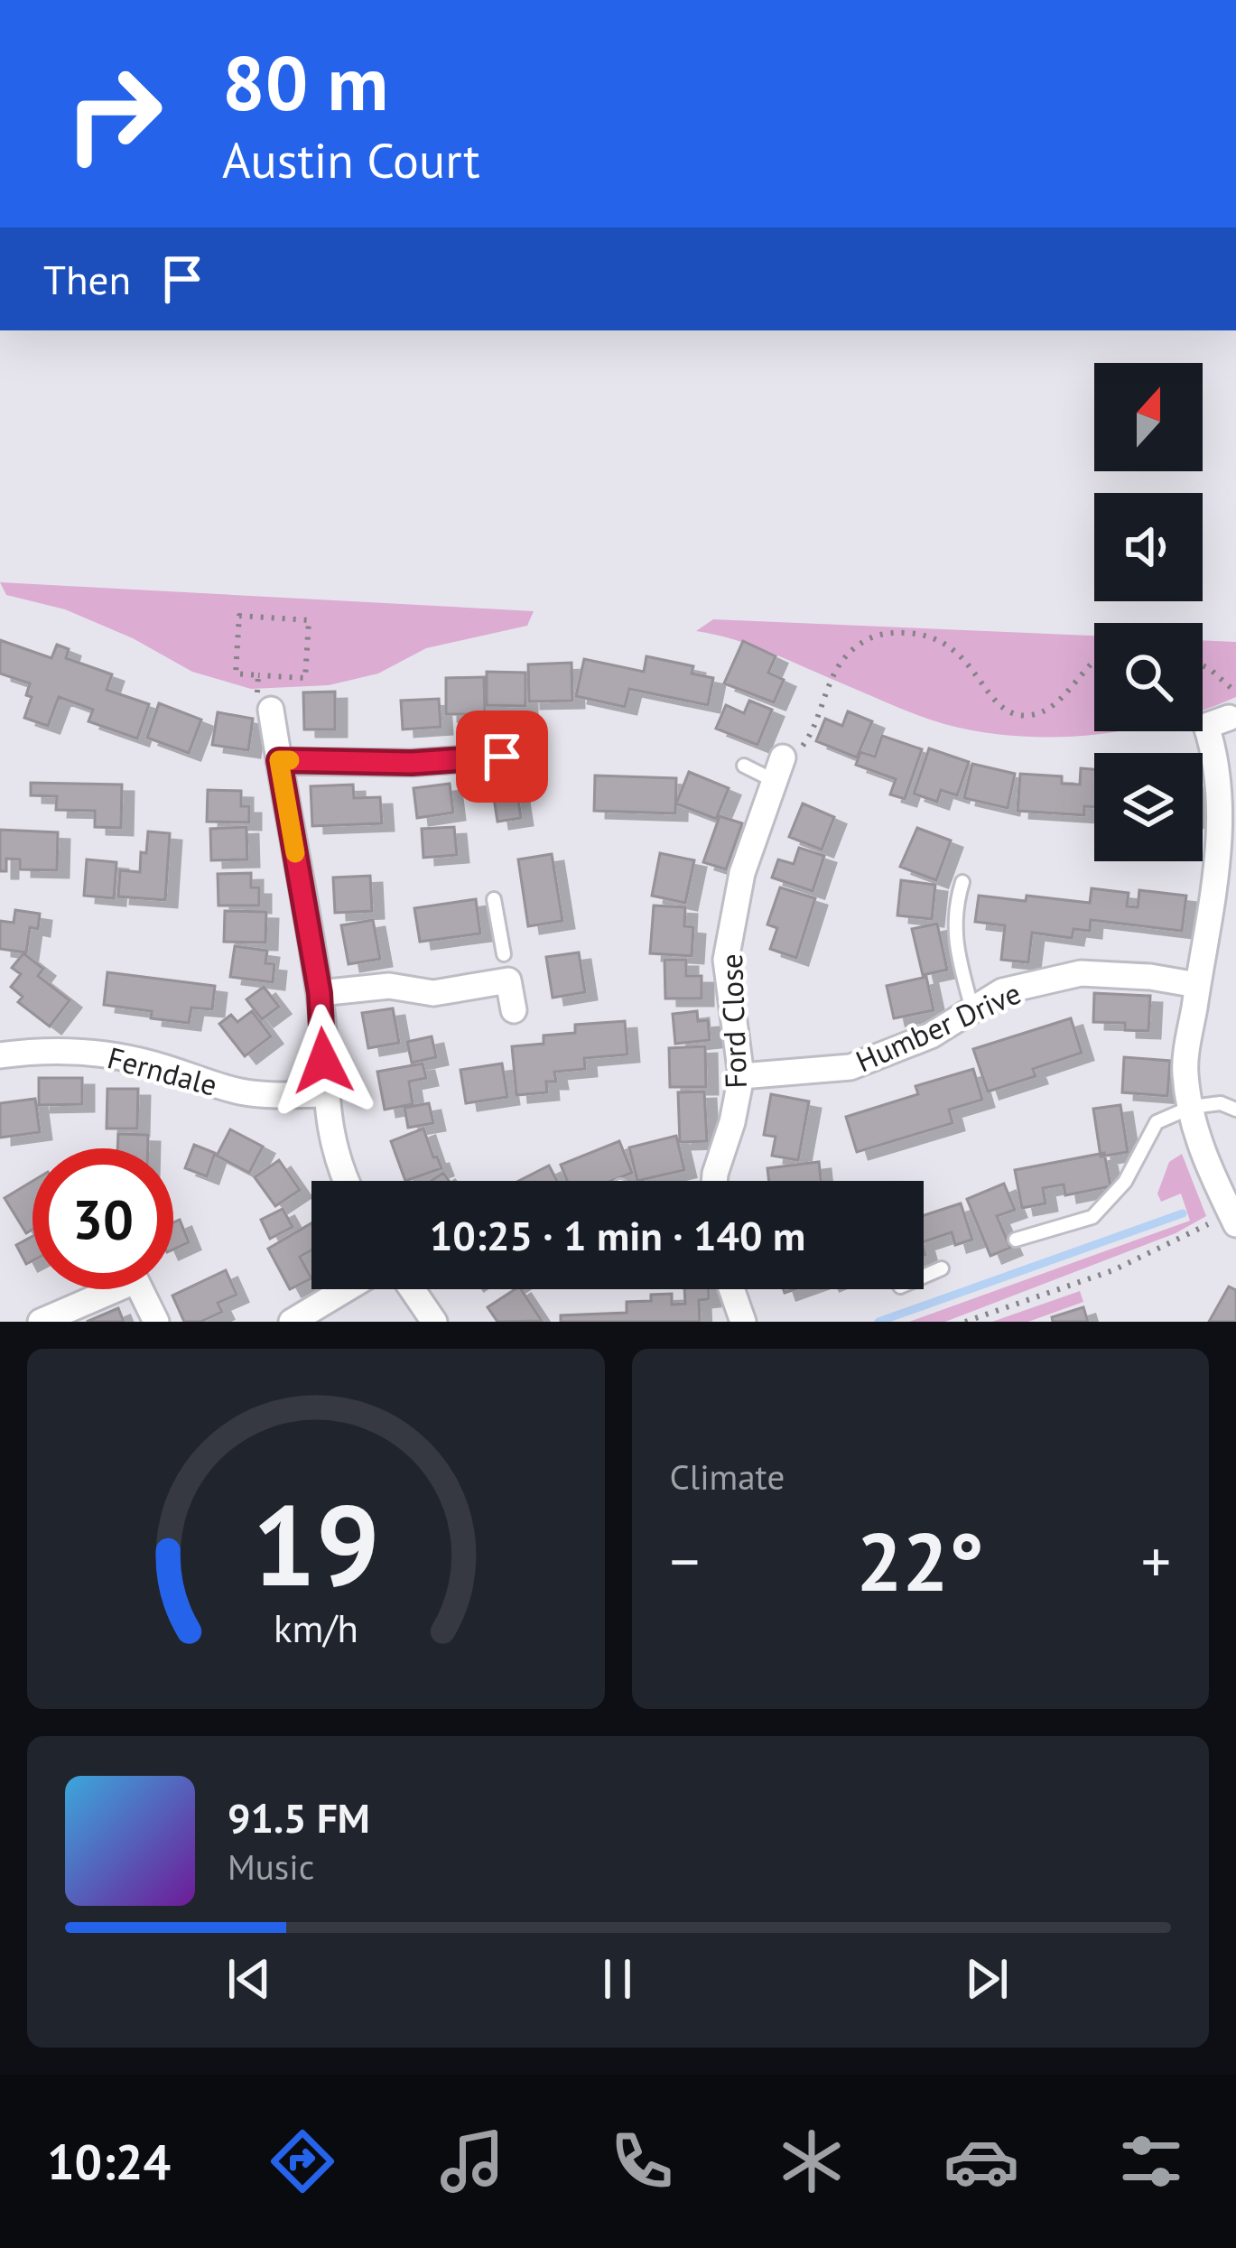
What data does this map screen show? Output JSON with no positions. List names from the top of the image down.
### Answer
{
  "streets": {
    "street": ["Ford Close", "Humber Drive", "Ferndale"]
  },
  "crossings": [
    ["Ford Close", "Humber Drive"]
  ],
  "north": "top",
  "page": {
    "turn": ["80 m", "Austin Court"],
    "then": "Then",
    "limit": "30",
    "trip": "10:25 · 1 min · 140 m",
    "tile": "Climate",
    "heat": ["−", "22°", "+"],
    "song": ["91.5 FM", "Music"],
    "tabs": "10:24",
    "gauge": ["19", "km/h"]
  }
}
